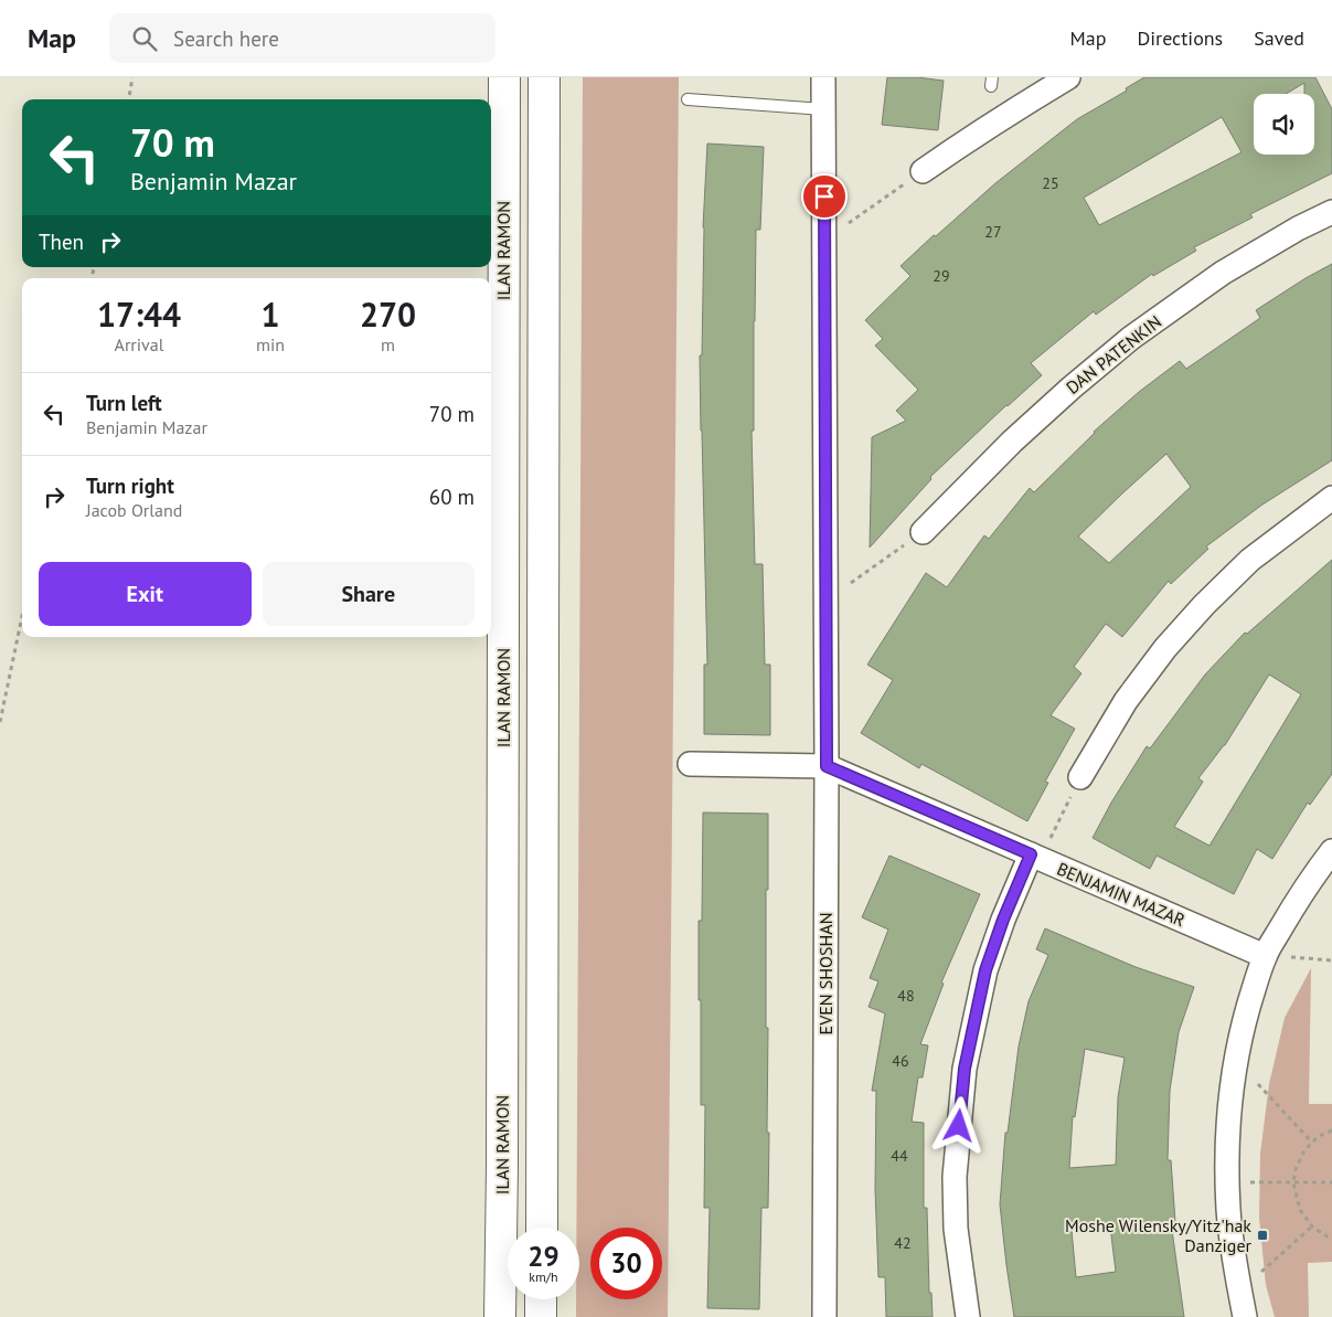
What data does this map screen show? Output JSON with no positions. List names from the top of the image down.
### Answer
{
  "streets": {
    "main road": ["ILAN RAMON"],
    "street": ["DAN PATENKIN", "BENJAMIN MAZAR", "EVEN SHOSHAN"]
  },
  "crossings": [
    ["BENJAMIN MAZAR", "EVEN SHOSHAN"]
  ],
  "places": {
    "transit": ["Moshe Wilensky/Yitz'hak Danziger"]
  },
  "house_numbers": [
    "25",
    "27",
    "29",
    "48",
    "46",
    "44",
    "42"
  ],
  "page": {
    "header": "Map",
    "search": "Search here",
    "nav": ["Map", "Directions", "Saved"],
    "turn": ["70 m", "Benjamin Mazar"],
    "then": "Then",
    "eta": [
      "17:44",
      "Arrival",
      "1",
      "min",
      "270",
      "m"
    ],
    "list": [
      {
        "name": "Turn left",
        "note": "Benjamin Mazar",
        "value": "70 m"
      },
      {
        "name": "Turn right",
        "note": "Jacob Orland",
        "value": "60 m"
      }
    ],
    "buttons": ["Exit", "Share"],
    "speed": "29 km/h",
    "limit": "30"
  }
}
